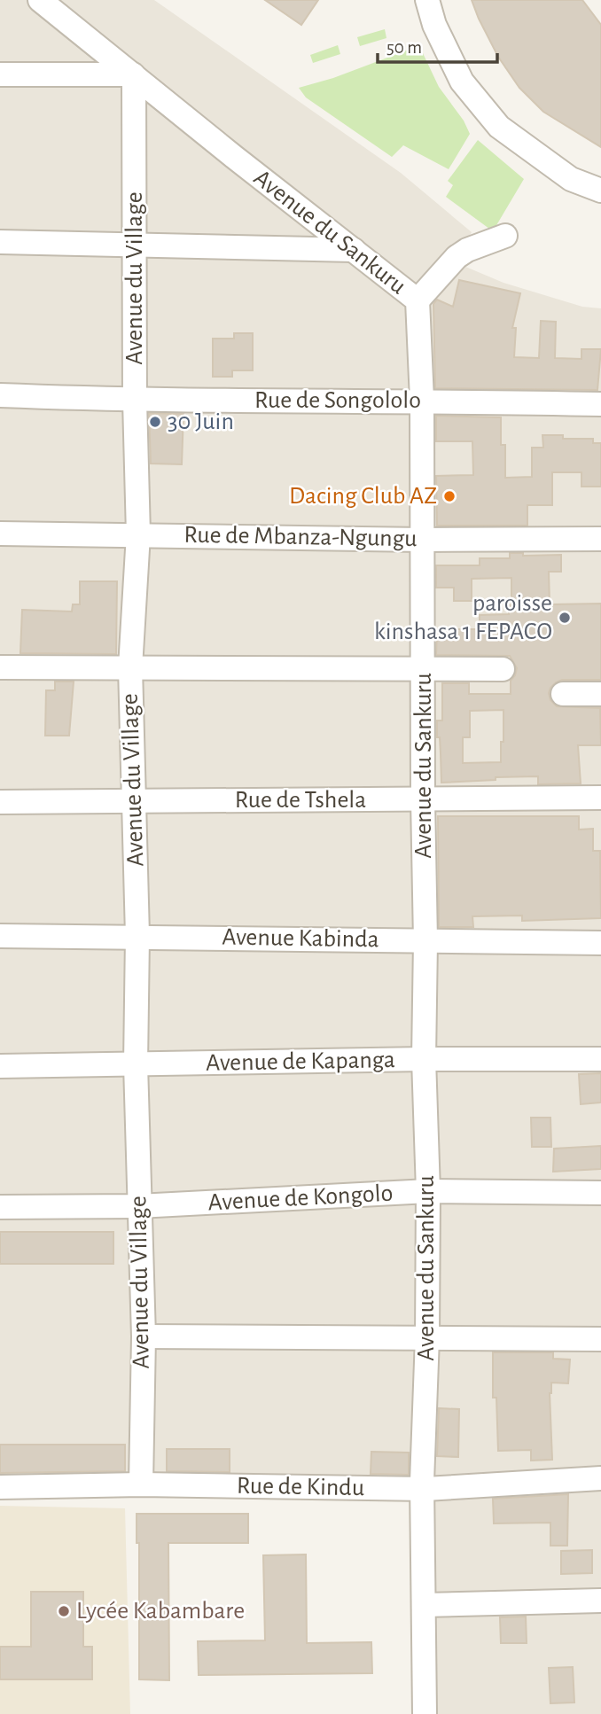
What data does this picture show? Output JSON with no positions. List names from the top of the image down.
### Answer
{
  "streets": {
    "street": [
      "Avenue du Sankuru",
      "Avenue du Village",
      "Rue de Songololo",
      "Rue de Mbanza-Ngungu",
      "Rue de Tshela",
      "Avenue Kabinda",
      "Avenue de Kapanga",
      "Avenue de Kongolo",
      "Rue de Kindu"
    ]
  },
  "crossings": [
    ["Avenue du Sankuru", "Avenue du Village"],
    ["Avenue du Sankuru", "Rue de Songololo"],
    ["Avenue du Sankuru", "Rue de Mbanza-Ngungu"],
    ["Avenue du Sankuru", "Rue de Tshela"],
    ["Avenue du Sankuru", "Avenue Kabinda"],
    ["Avenue du Sankuru", "Avenue de Kapanga"],
    ["Avenue du Sankuru", "Avenue de Kongolo"],
    ["Avenue du Sankuru", "Rue de Kindu"],
    ["Avenue du Village", "Rue de Songololo"],
    ["Avenue du Village", "Rue de Mbanza-Ngungu"],
    ["Avenue du Village", "Rue de Tshela"],
    ["Avenue du Village", "Avenue Kabinda"],
    ["Avenue du Village", "Avenue de Kapanga"],
    ["Avenue du Village", "Avenue de Kongolo"],
    ["Avenue du Village", "Rue de Kindu"]
  ],
  "places": [
    "30 Juin",
    "Dacing Club AZ",
    "paroisse kinshasa 1 FEPACO",
    "Lycée Kabambare"
  ],
  "scale_bar": "50 m"
}
